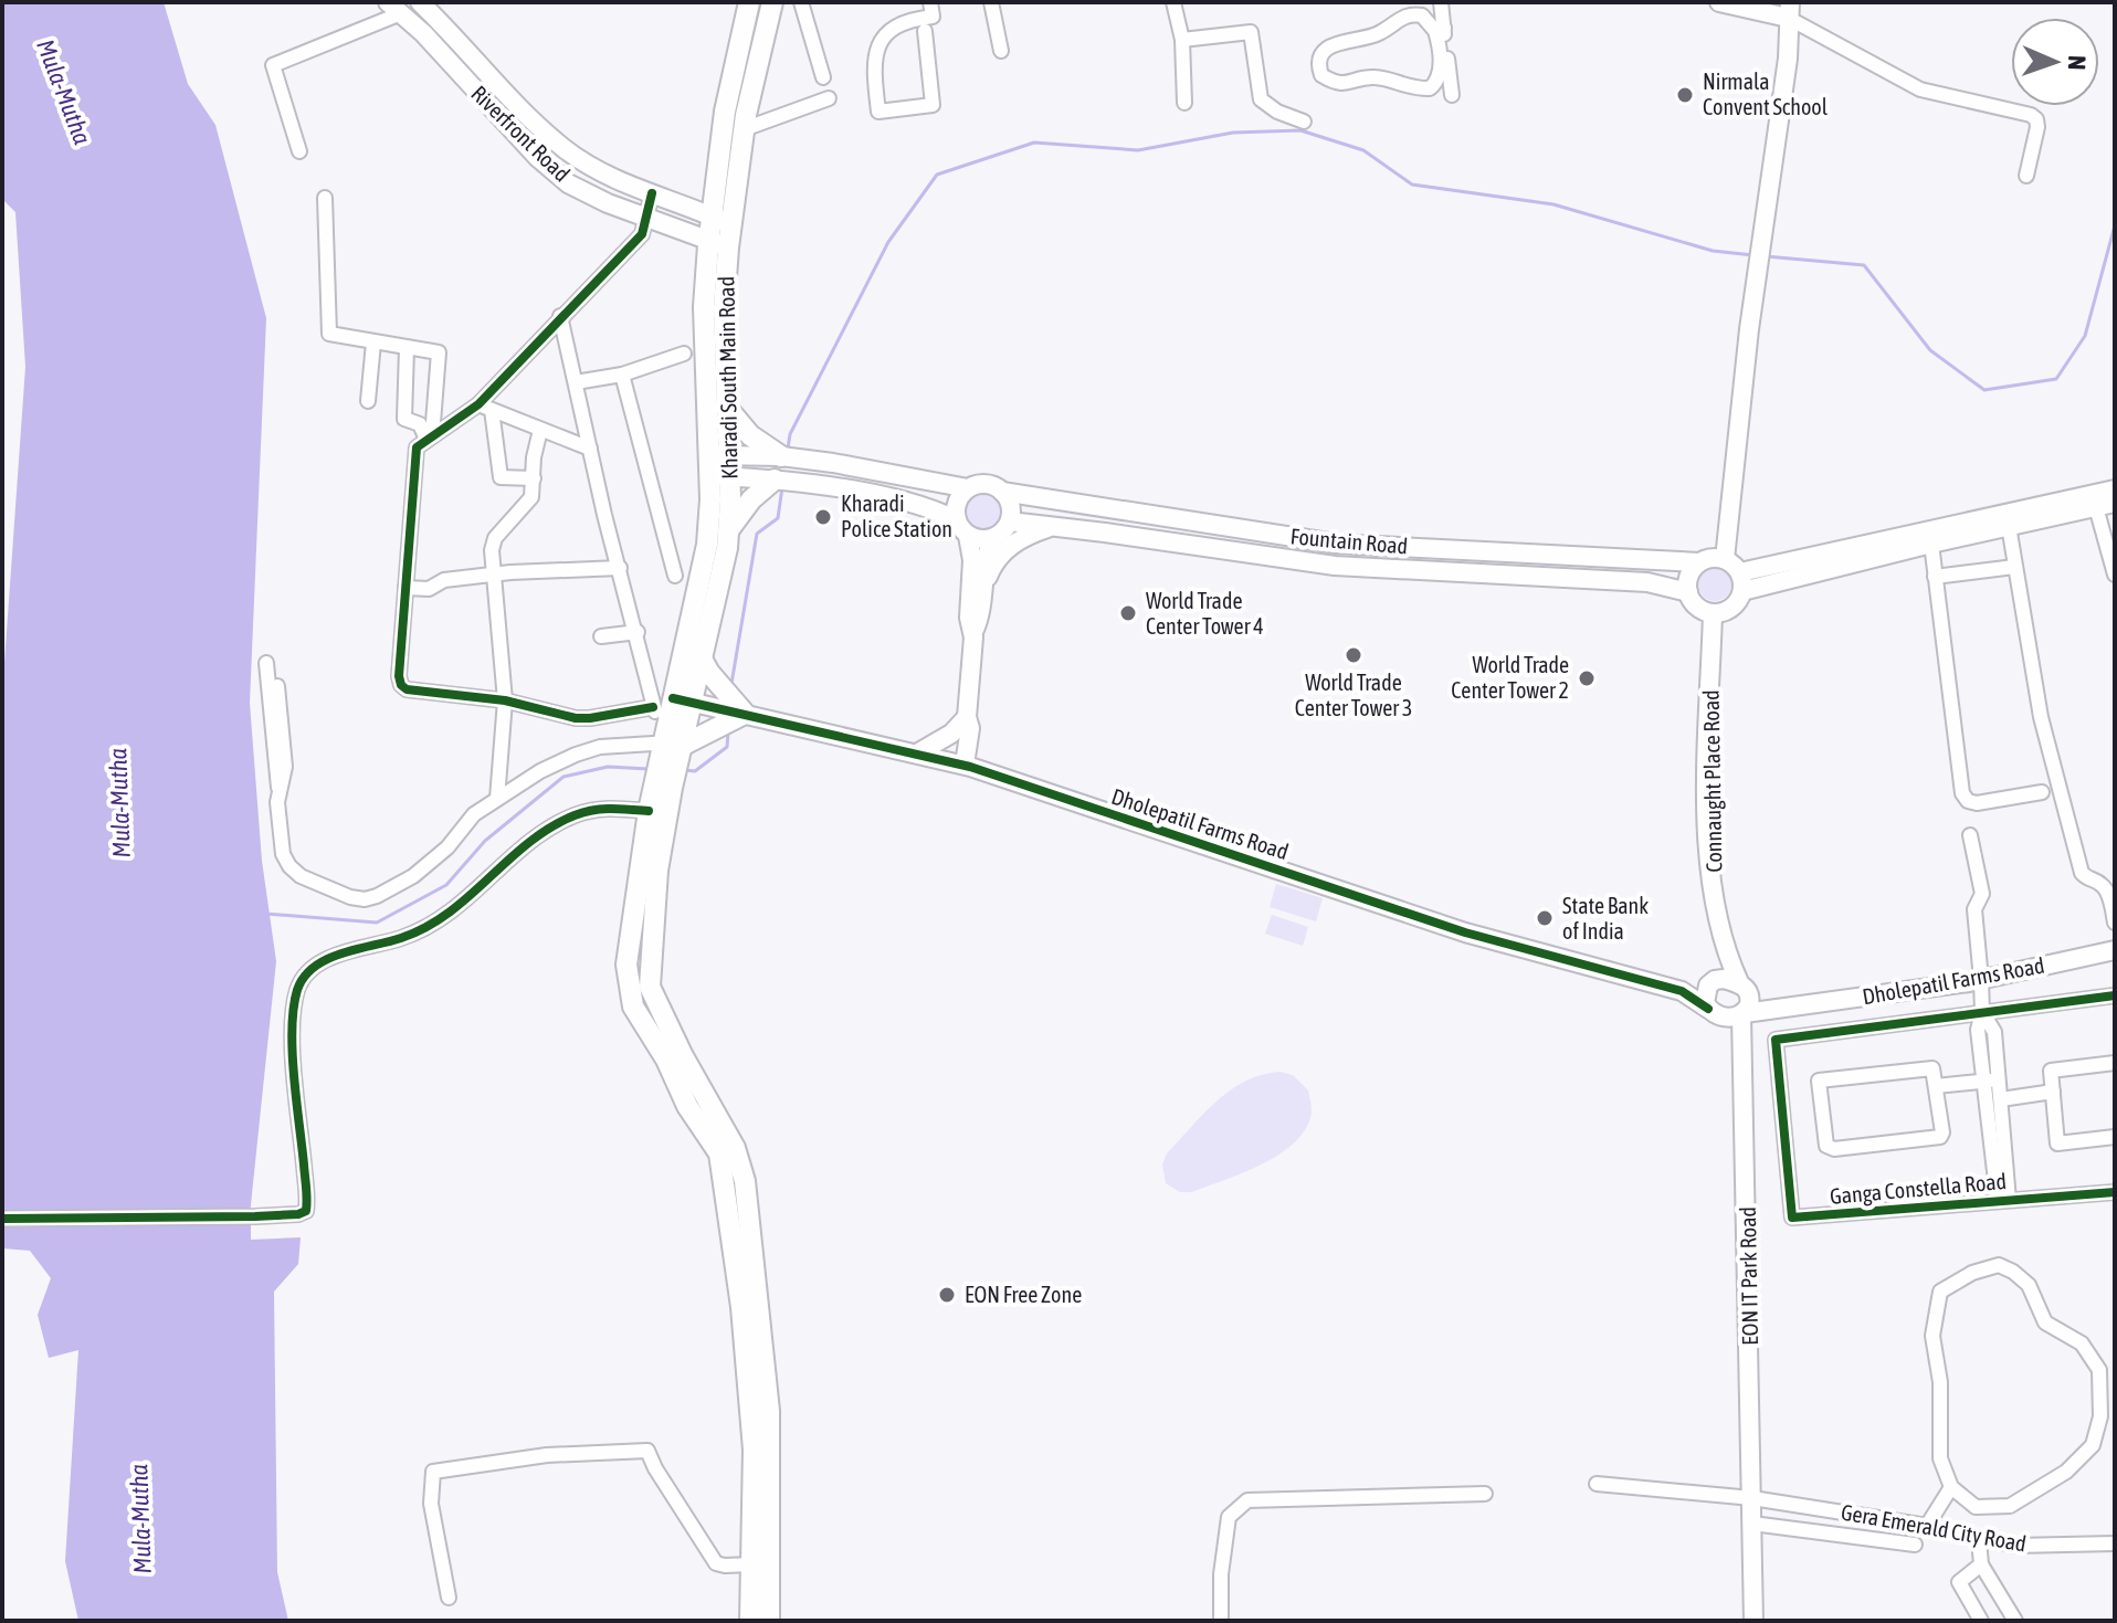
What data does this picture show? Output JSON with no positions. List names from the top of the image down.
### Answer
{
  "streets": {
    "main road": ["Kharadi South Main Road"],
    "street": [
      "Riverfront Road",
      "Fountain Road",
      "Connaught Place Road",
      "Dholepatil Farms Road",
      "Ganga Constella Road",
      "EON IT Park Road",
      "Gera Emerald City Road"
    ]
  },
  "crossings": [
    ["Riverfront Road", "Kharadi South Main Road"],
    ["Kharadi South Main Road", "Fountain Road"],
    ["Kharadi South Main Road", "Dholepatil Farms Road"],
    ["Fountain Road", "Connaught Place Road"],
    ["Connaught Place Road", "Dholepatil Farms Road"],
    ["Connaught Place Road", "EON IT Park Road"],
    ["Dholepatil Farms Road", "Ganga Constella Road"],
    ["Dholepatil Farms Road", "EON IT Park Road"],
    ["EON IT Park Road", "Gera Emerald City Road"]
  ],
  "water": ["Mula-Mutha"],
  "places": [
    "Nirmala Convent School",
    "Kharadi Police Station",
    "World Trade Center Tower 4",
    "World Trade Center Tower 3",
    "World Trade Center Tower 2",
    "State Bank of India",
    "EON Free Zone"
  ],
  "north": "right"
}
